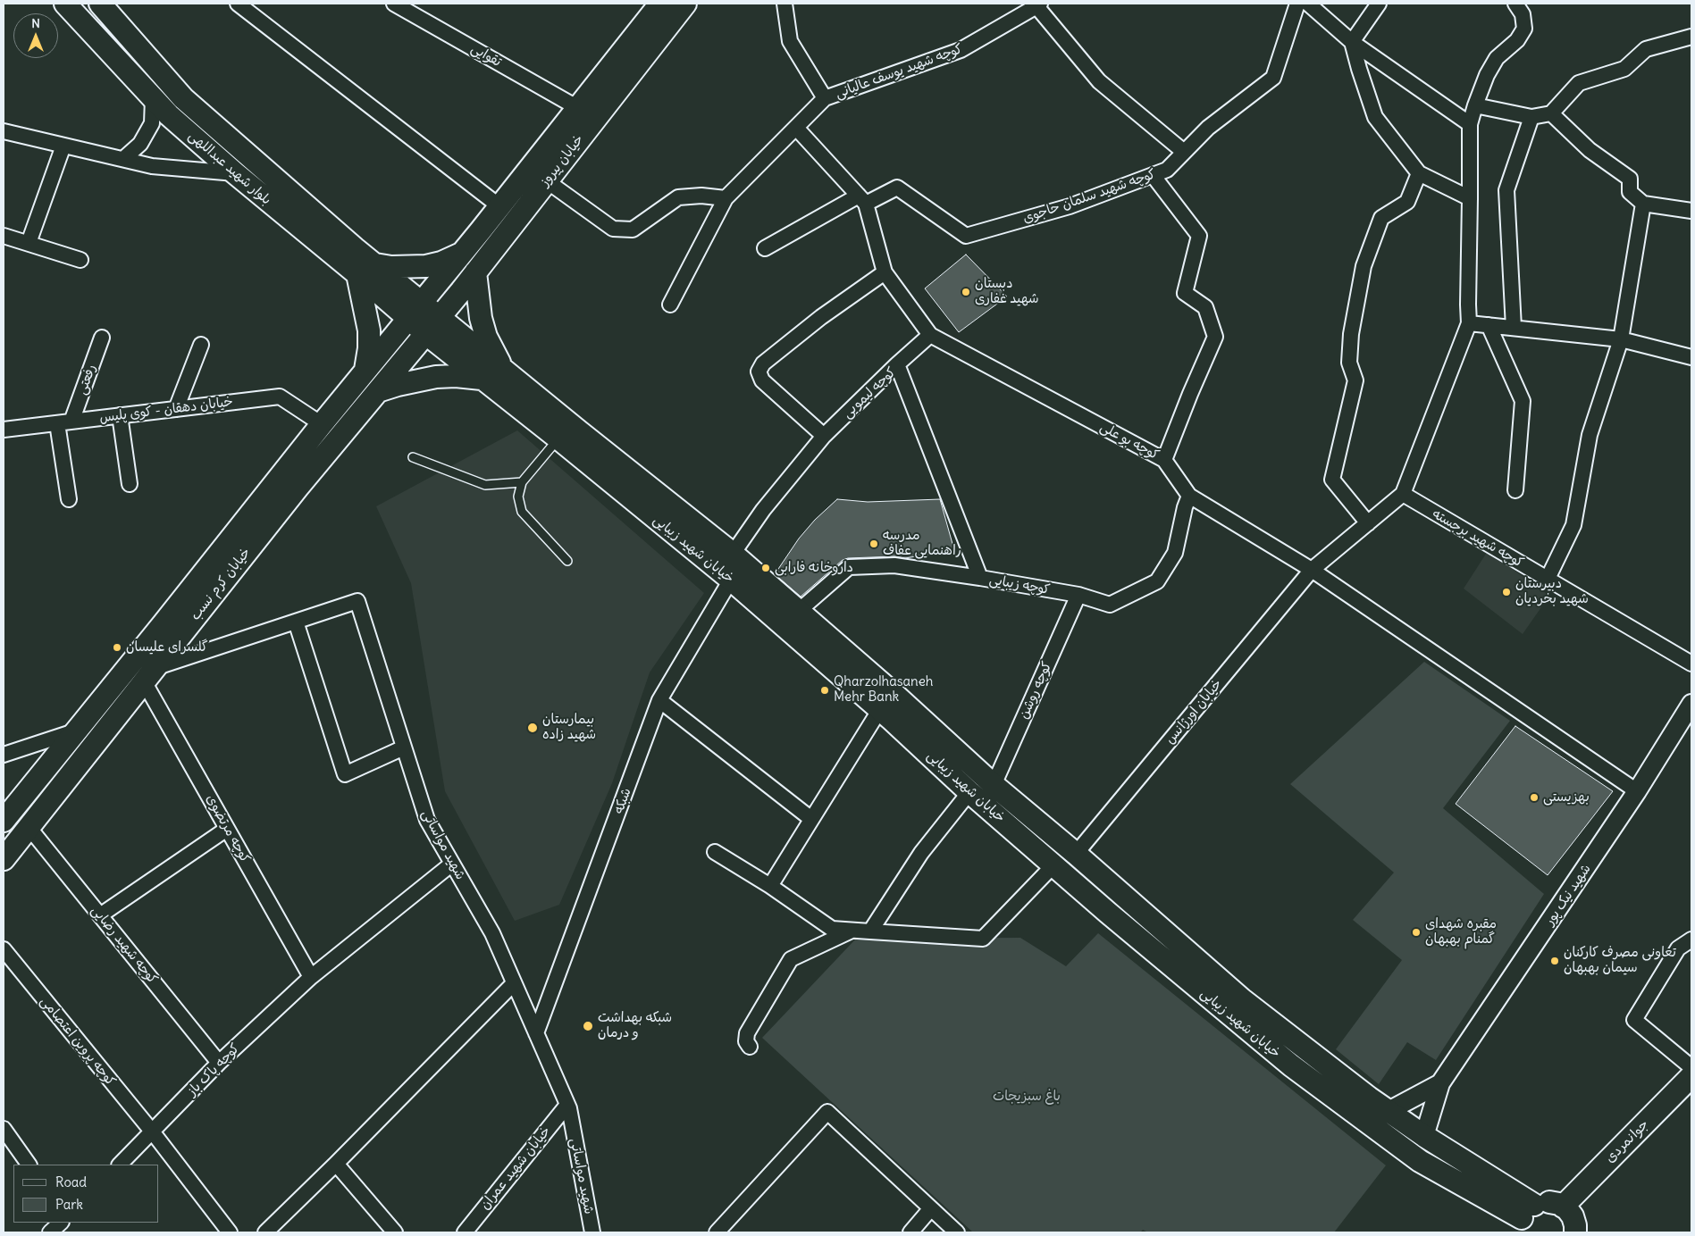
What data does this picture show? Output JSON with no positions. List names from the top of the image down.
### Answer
{
  "streets": {
    "main road": [
      "خیابان پیروز",
      "بلوار شهید عبداللهی",
      "خیابان شهید زیبایی",
      "خیابان کرم نسب",
      "جوانمردی"
    ],
    "street": [
      "تقوایی",
      "کوچه شهید یوسف عالیانی",
      "کوچه شهید سلمان حاجوی",
      "رفعتی",
      "کوچه لیمویی",
      "خیابان دهقان - کوی پلیس",
      "کوچه بو علی",
      "کوچه شهید برجسته",
      "کوچه زیبایی",
      "کوچه روشن",
      "خیابان اورژانس",
      "شبکه",
      "کوچه مرتضوی",
      "شهید مواساتی",
      "شهید نیک پور",
      "کوچه شهید رضایی",
      "کوچه پروین اعتصامی",
      "کوچه پاک باز",
      "خیابان شهید عمران"
    ]
  },
  "crossings": [
    ["تقوایی", "خیابان پیروز"],
    ["خیابان پیروز", "بلوار شهید عبداللهی"],
    ["خیابان پیروز", "خیابان شهید زیبایی"],
    ["خیابان پیروز", "خیابان کرم نسب"],
    ["بلوار شهید عبداللهی", "خیابان شهید زیبایی"],
    ["بلوار شهید عبداللهی", "خیابان کرم نسب"],
    ["رفعتی", "خیابان دهقان - کوی پلیس"],
    ["کوچه لیمویی", "خیابان شهید زیبایی"],
    ["کوچه لیمویی", "کوچه زیبایی"],
    ["خیابان دهقان - کوی پلیس", "خیابان کرم نسب"],
    ["کوچه بو علی", "کوچه زیبایی"],
    ["کوچه بو علی", "خیابان اورژانس"],
    ["کوچه بو علی", "شهید نیک پور"],
    ["کوچه شهید برجسته", "خیابان اورژانس"],
    ["خیابان شهید زیبایی", "خیابان کرم نسب"],
    ["خیابان شهید زیبایی", "کوچه زیبایی"],
    ["خیابان شهید زیبایی", "کوچه روشن"],
    ["خیابان شهید زیبایی", "خیابان اورژانس"],
    ["خیابان شهید زیبایی", "شبکه"],
    ["خیابان شهید زیبایی", "شهید نیک پور"],
    ["خیابان کرم نسب", "کوچه مرتضوی"],
    ["خیابان کرم نسب", "شهید مواساتی"],
    ["خیابان کرم نسب", "کوچه شهید رضایی"],
    ["کوچه زیبایی", "کوچه روشن"],
    ["شبکه", "شهید مواساتی"],
    ["کوچه مرتضوی", "شهید مواساتی"],
    ["کوچه مرتضوی", "کوچه پاک باز"],
    ["شهید مواساتی", "کوچه پاک باز"],
    ["شهید مواساتی", "خیابان شهید عمران"],
    ["کوچه شهید رضایی", "کوچه پاک باز"],
    ["کوچه پروین اعتصامی", "کوچه پاک باز"]
  ],
  "parks": ["باغ سبزیجات"],
  "places": [
    "دبستان شهید غفاری",
    "مدرسه راهنمایی عفاف",
    "داروخانه فارابی",
    "دبیرستان شهید بخردیان",
    "گلسرای علیسان",
    "Qharzolhasaneh Mehr Bank",
    "بیمارستان شهید زاده",
    "بهزیستی",
    "مقبره شهدای گمنام بهبهان",
    "تعاونی مصرف کارکنان سیمان بهبهان",
    "شبکه بهداشت و درمان"
  ],
  "legend": ["Road", "Park"],
  "north": "top"
}
